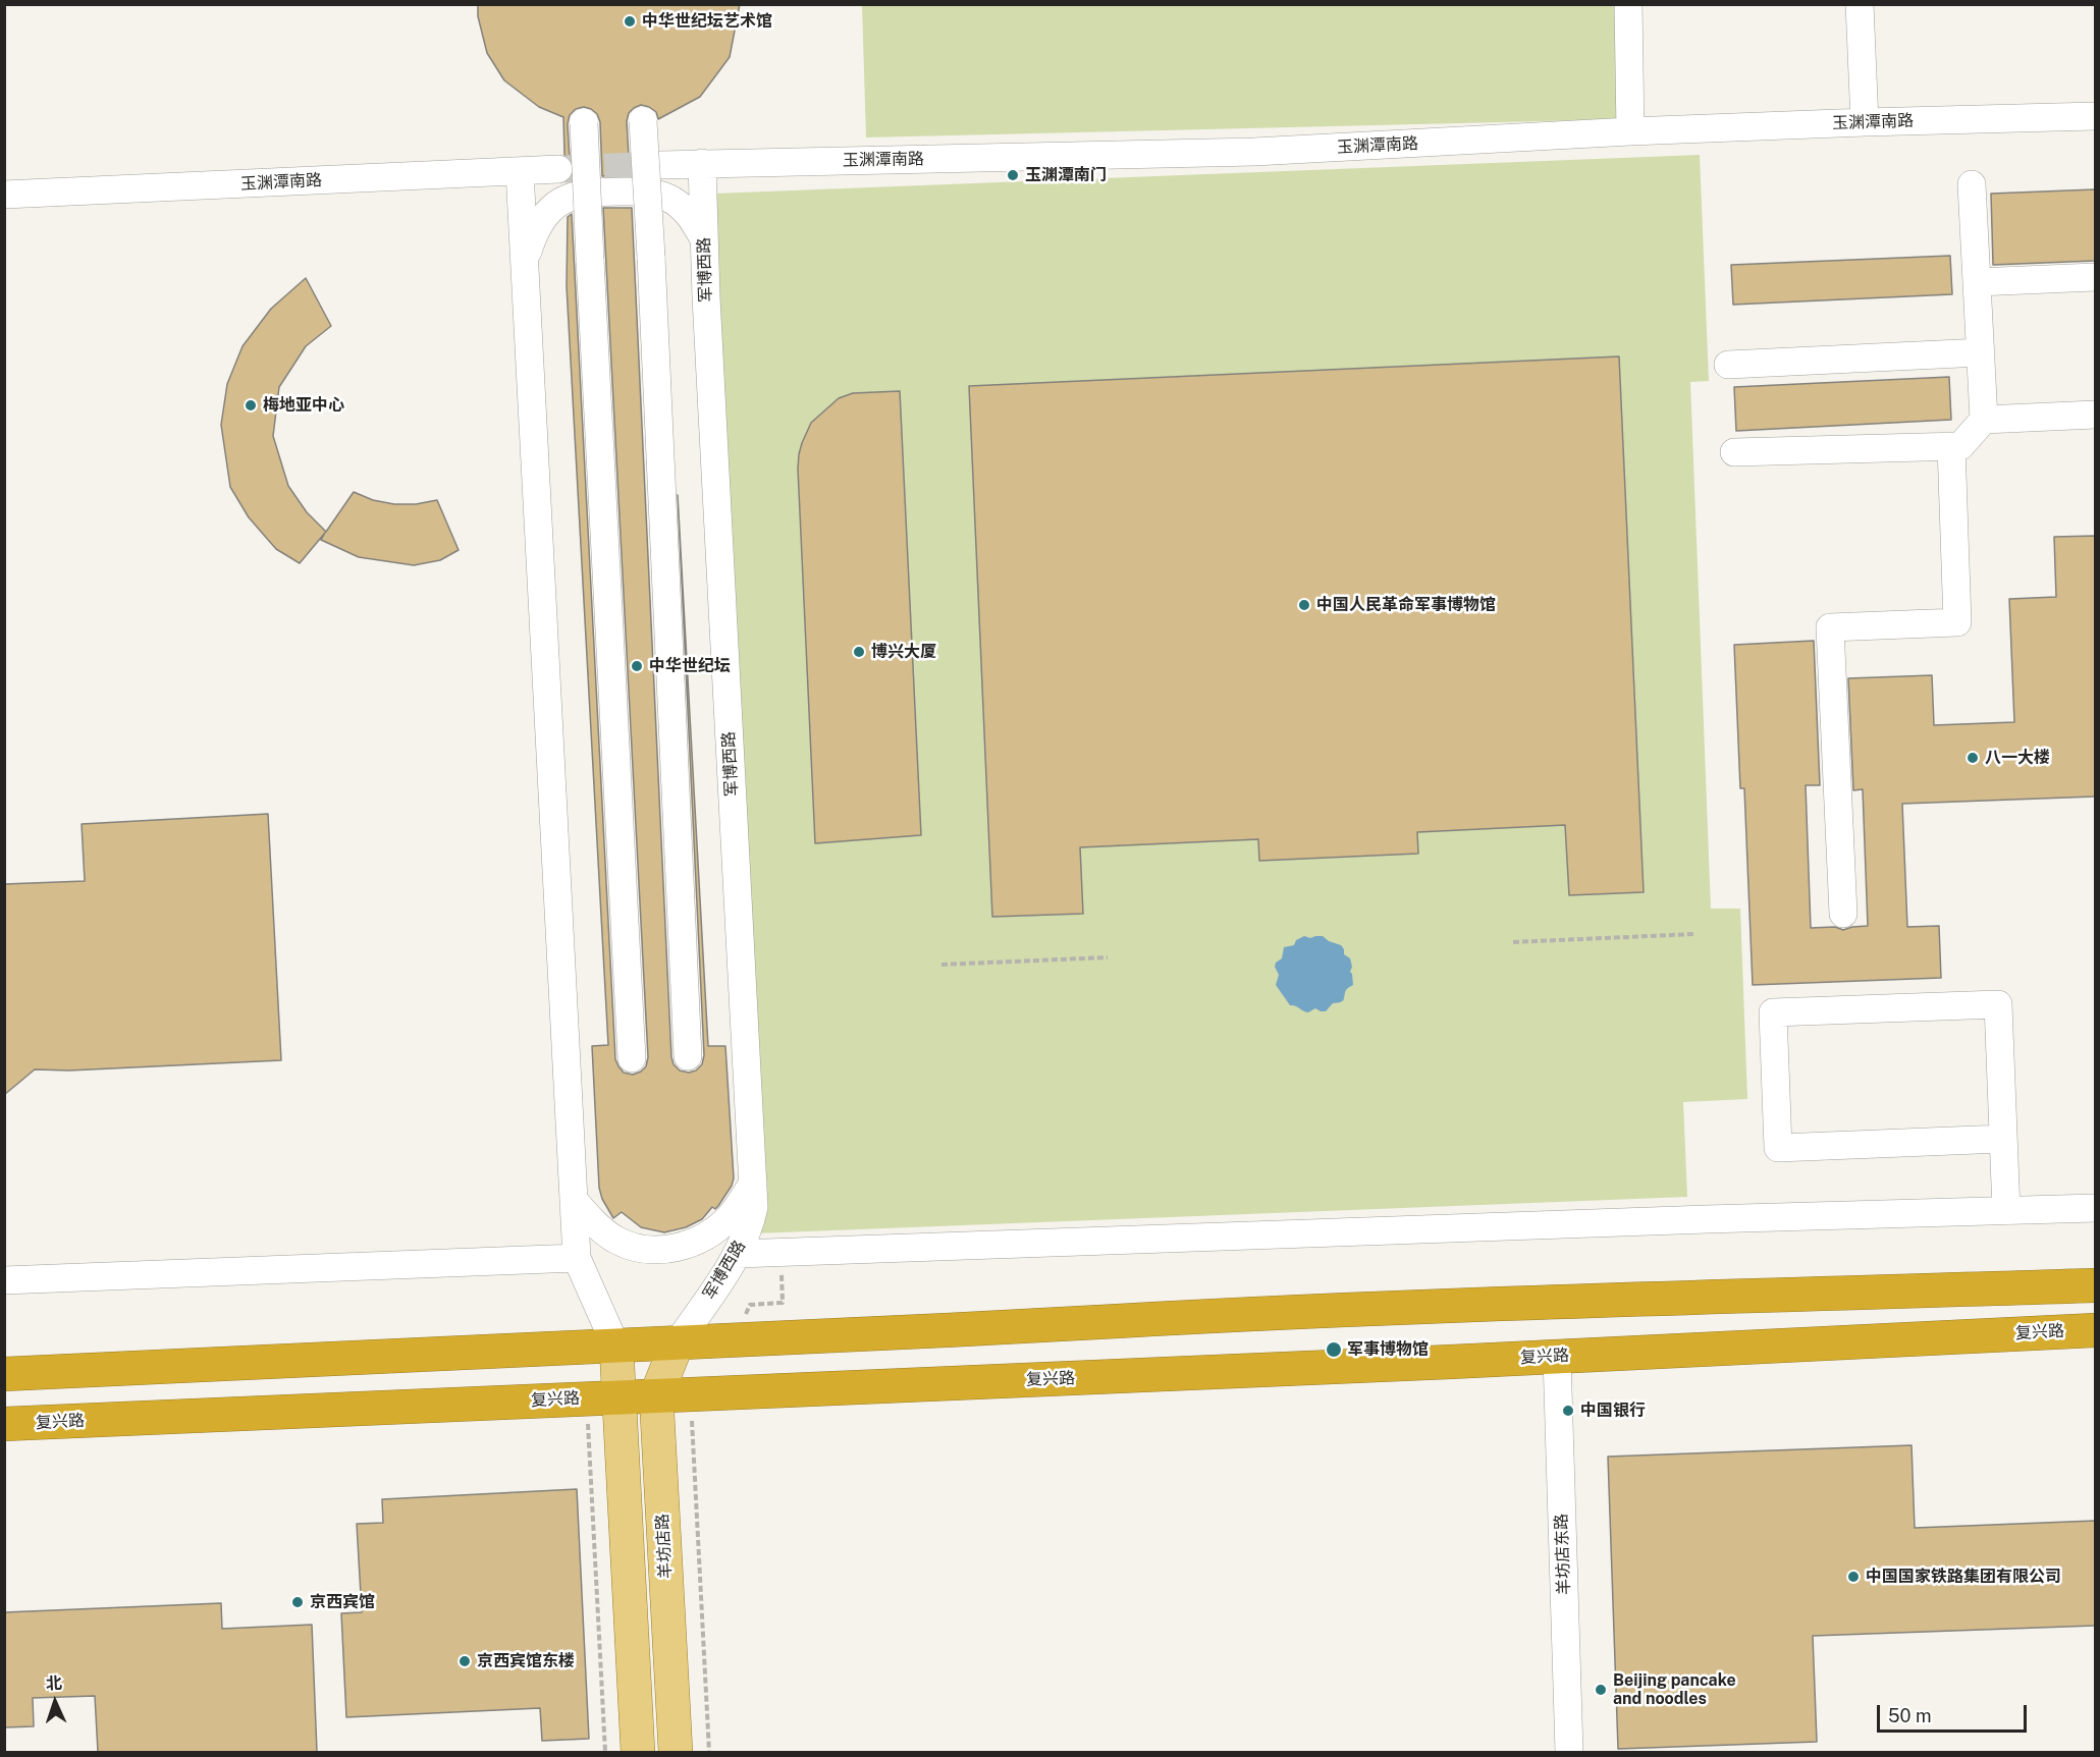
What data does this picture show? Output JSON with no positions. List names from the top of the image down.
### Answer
{
  "streets": {
    "highway": ["复兴路"],
    "main road": ["羊坊店路"],
    "street": ["玉渊潭南路", "军博西路", "羊坊店东路"]
  },
  "crossings": [
    ["玉渊潭南路", "军博西路"],
    ["军博西路", "羊坊店路"],
    ["复兴路", "羊坊店路"],
    ["复兴路", "羊坊店东路"]
  ],
  "places": [
    "中华世纪坛艺术馆",
    "玉渊潭南门",
    "梅地亚中心",
    "中国人民革命军事博物馆",
    "博兴大厦",
    "中华世纪坛",
    "八一大楼",
    "军事博物馆",
    "中国银行",
    "中国国家铁路集团有限公司",
    "京西宾馆",
    "京西宾馆东楼",
    "Beijing pancake and noodles"
  ],
  "scale_bar": "50 m",
  "north": "top"
}
